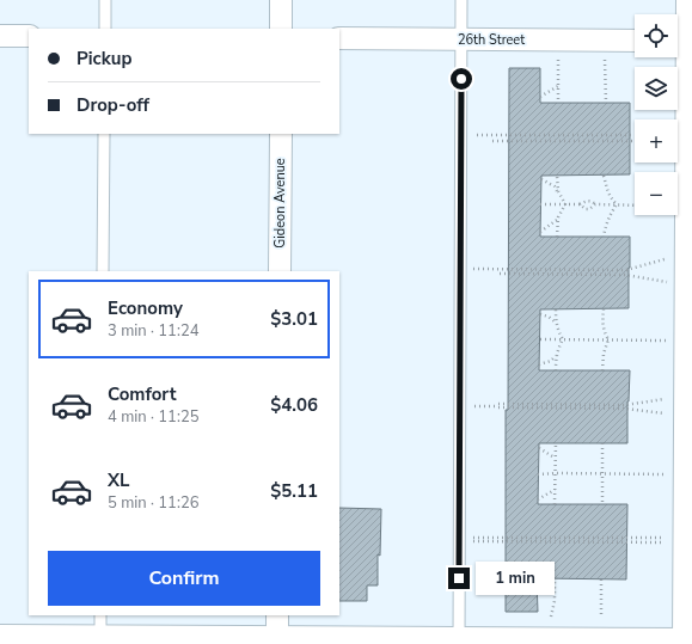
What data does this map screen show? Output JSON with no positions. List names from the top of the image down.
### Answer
{
  "streets": {
    "street": ["26th Street", "Gideon Avenue"]
  },
  "page": {
    "map_buttons": ["+", "−"],
    "banner": ["Pickup", "Drop-off"],
    "list": [
      {
        "name": "Economy",
        "note": "3 min · 11:24",
        "value": "$3.01"
      },
      {
        "name": "Comfort",
        "note": "4 min · 11:25",
        "value": "$4.06"
      },
      {
        "name": "XL",
        "note": "5 min · 11:26",
        "value": "$5.11"
      }
    ],
    "buttons": "Confirm",
    "bubble": "1 min"
  }
}
